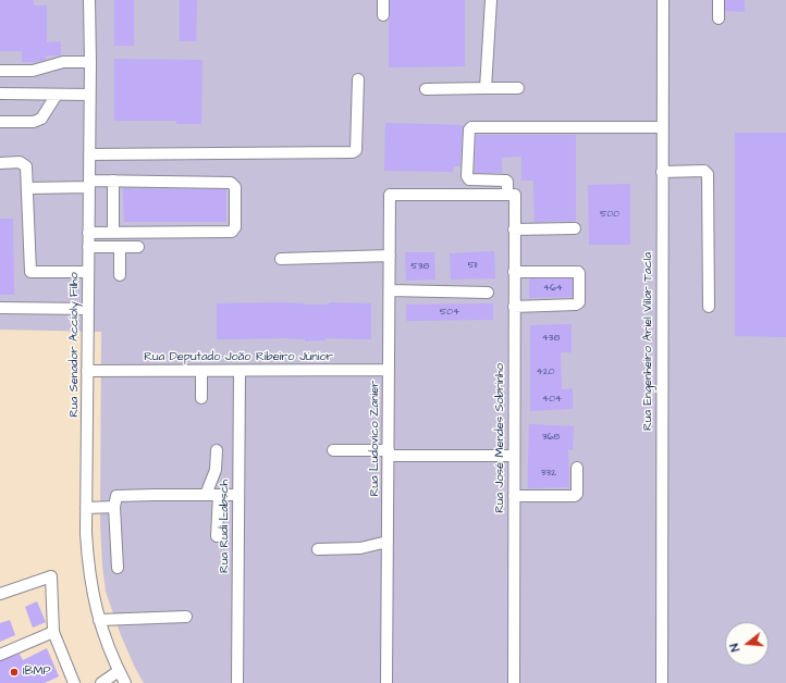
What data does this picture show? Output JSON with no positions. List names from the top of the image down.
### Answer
{
  "streets": {
    "street": [
      "Rua Engenheiro Ariel Villar Tacla",
      "Rua Senador Accioly Filho",
      "Rua Deputado João Ribeiro Júnior",
      "Rua Ludovico Zanier",
      "Rua José Mendes Sobrinho",
      "Rua Rudi Labsch"
    ]
  },
  "crossings": [
    ["Rua Senador Accioly Filho", "Rua Deputado João Ribeiro Júnior"],
    ["Rua Deputado João Ribeiro Júnior", "Rua Ludovico Zanier"],
    ["Rua Deputado João Ribeiro Júnior", "Rua Rudi Labsch"],
    ["Rua Ludovico Zanier", "Rua José Mendes Sobrinho"]
  ],
  "places": ["IBMP"],
  "house_numbers": [
    "500",
    "511",
    "538",
    "464",
    "504",
    "438",
    "420",
    "404",
    "368",
    "332"
  ],
  "north": "left"
}
